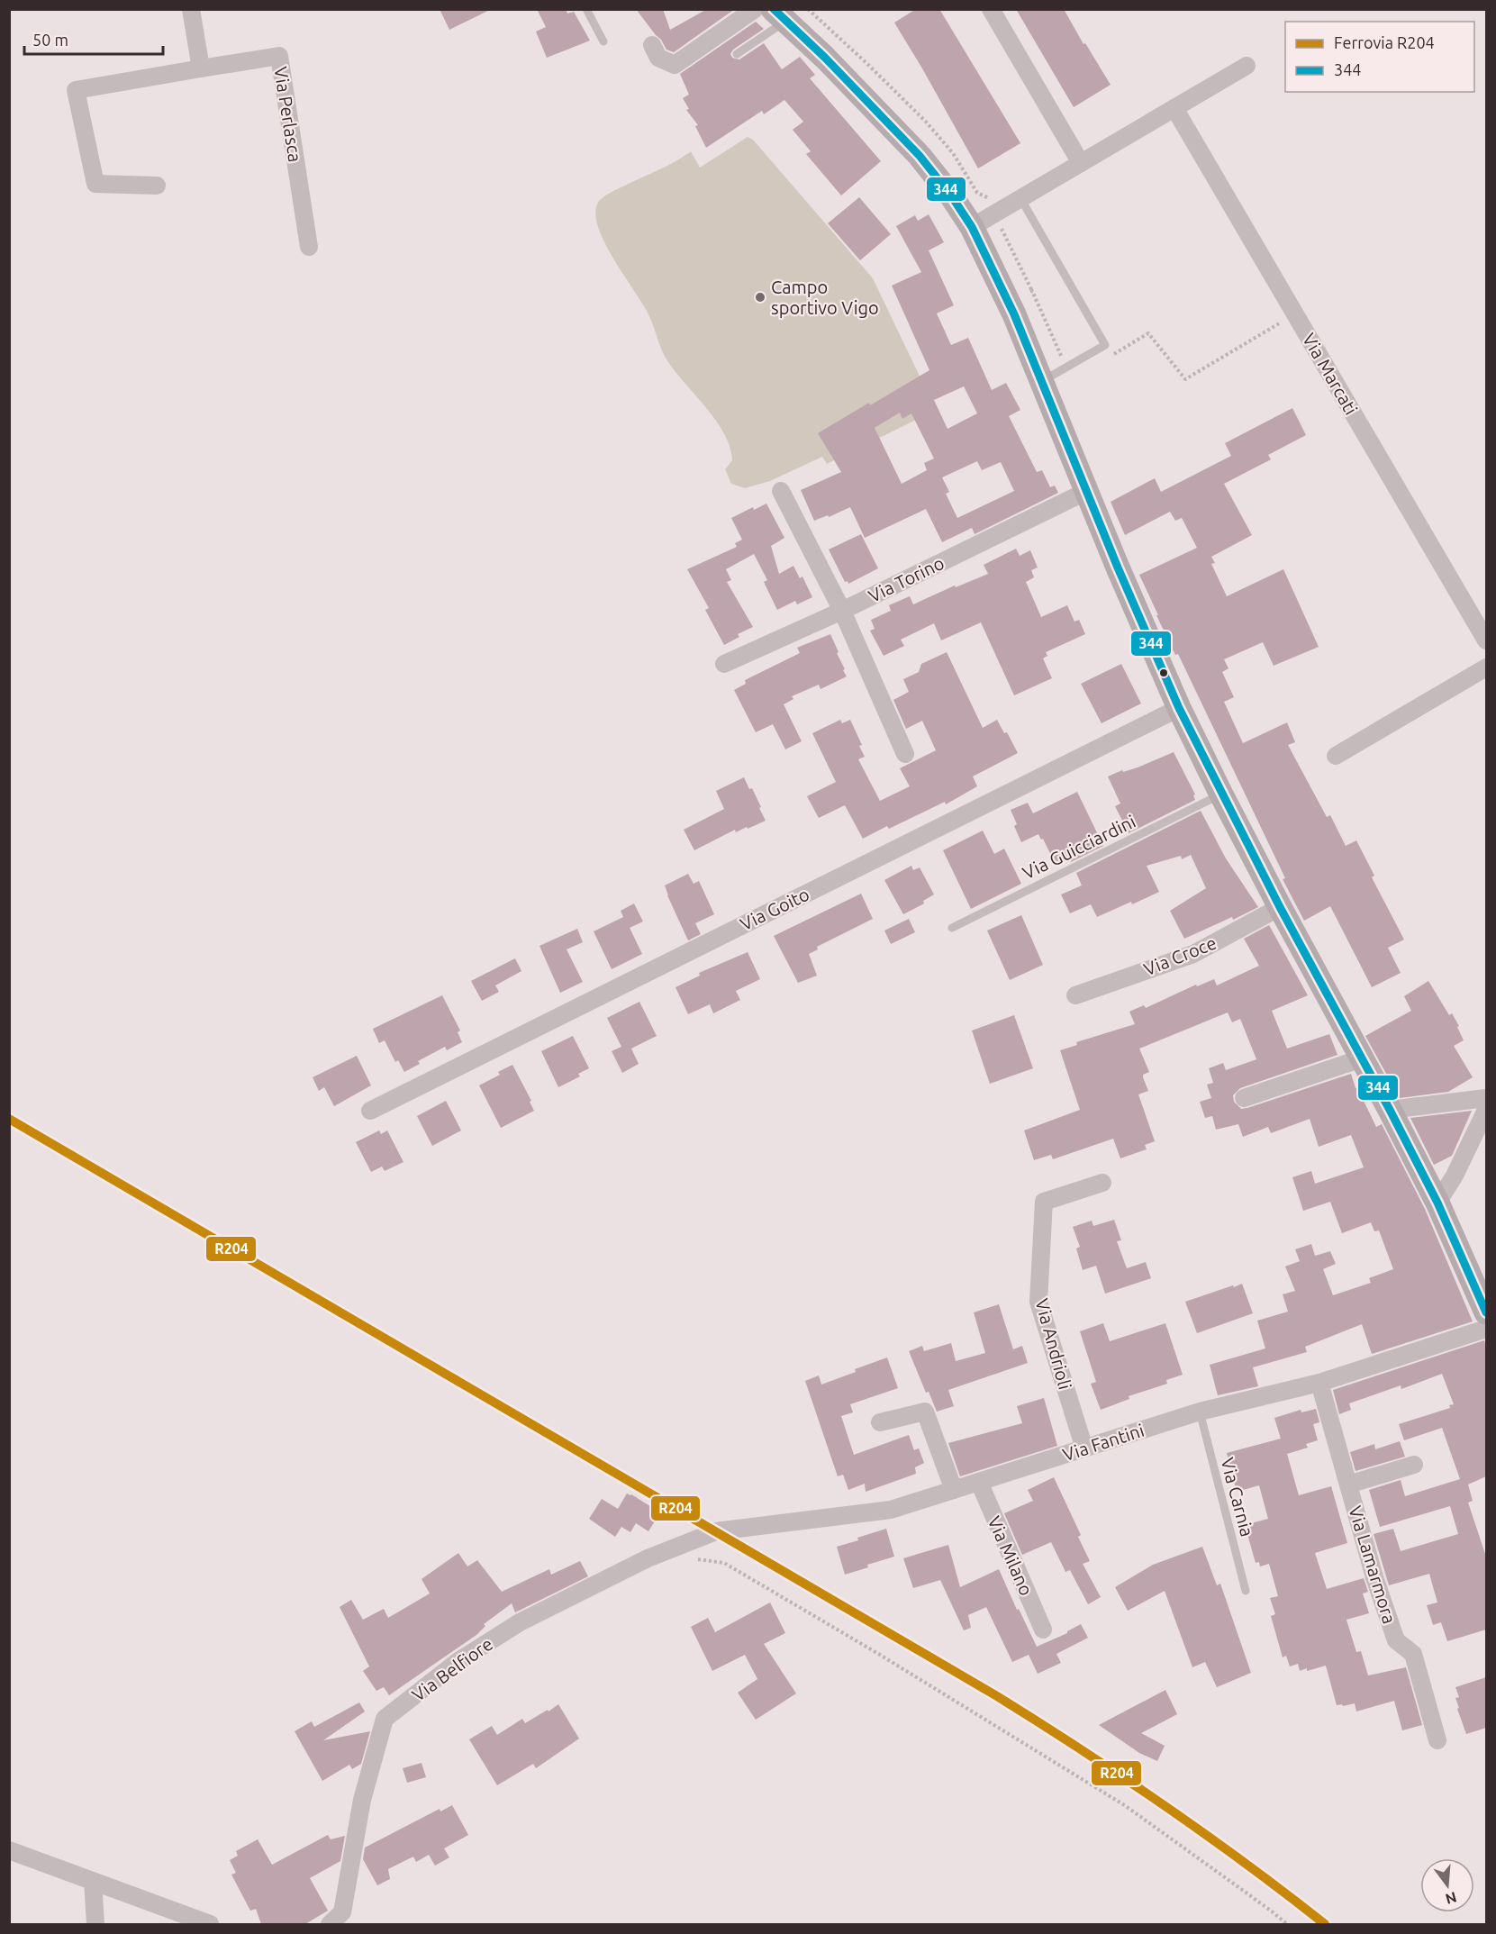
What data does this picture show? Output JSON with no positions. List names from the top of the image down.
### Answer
{
  "streets": {
    "street": [
      "Via Perlasca",
      "Via Marcati",
      "Via Torino",
      "Via Goito",
      "Via Croce",
      "Via Andrioli",
      "Via Fantini",
      "Via Milano",
      "Via Lamarmora",
      "Via Belfiore"
    ],
    "lane": ["Via Guicciardini", "Via Carnia"]
  },
  "crossings": [
    ["Via Andrioli", "Via Fantini"],
    ["Via Fantini", "Via Carnia"],
    ["Via Fantini", "Via Milano"],
    ["Via Fantini", "Via Lamarmora"],
    ["Via Fantini", "Via Belfiore"]
  ],
  "places": ["Campo sportivo Vigo"],
  "lines": ["transit line 344", "rail line R204"],
  "legend": ["Ferrovia R204", "344"],
  "scale_bar": "50 m",
  "north": "bottom"
}
